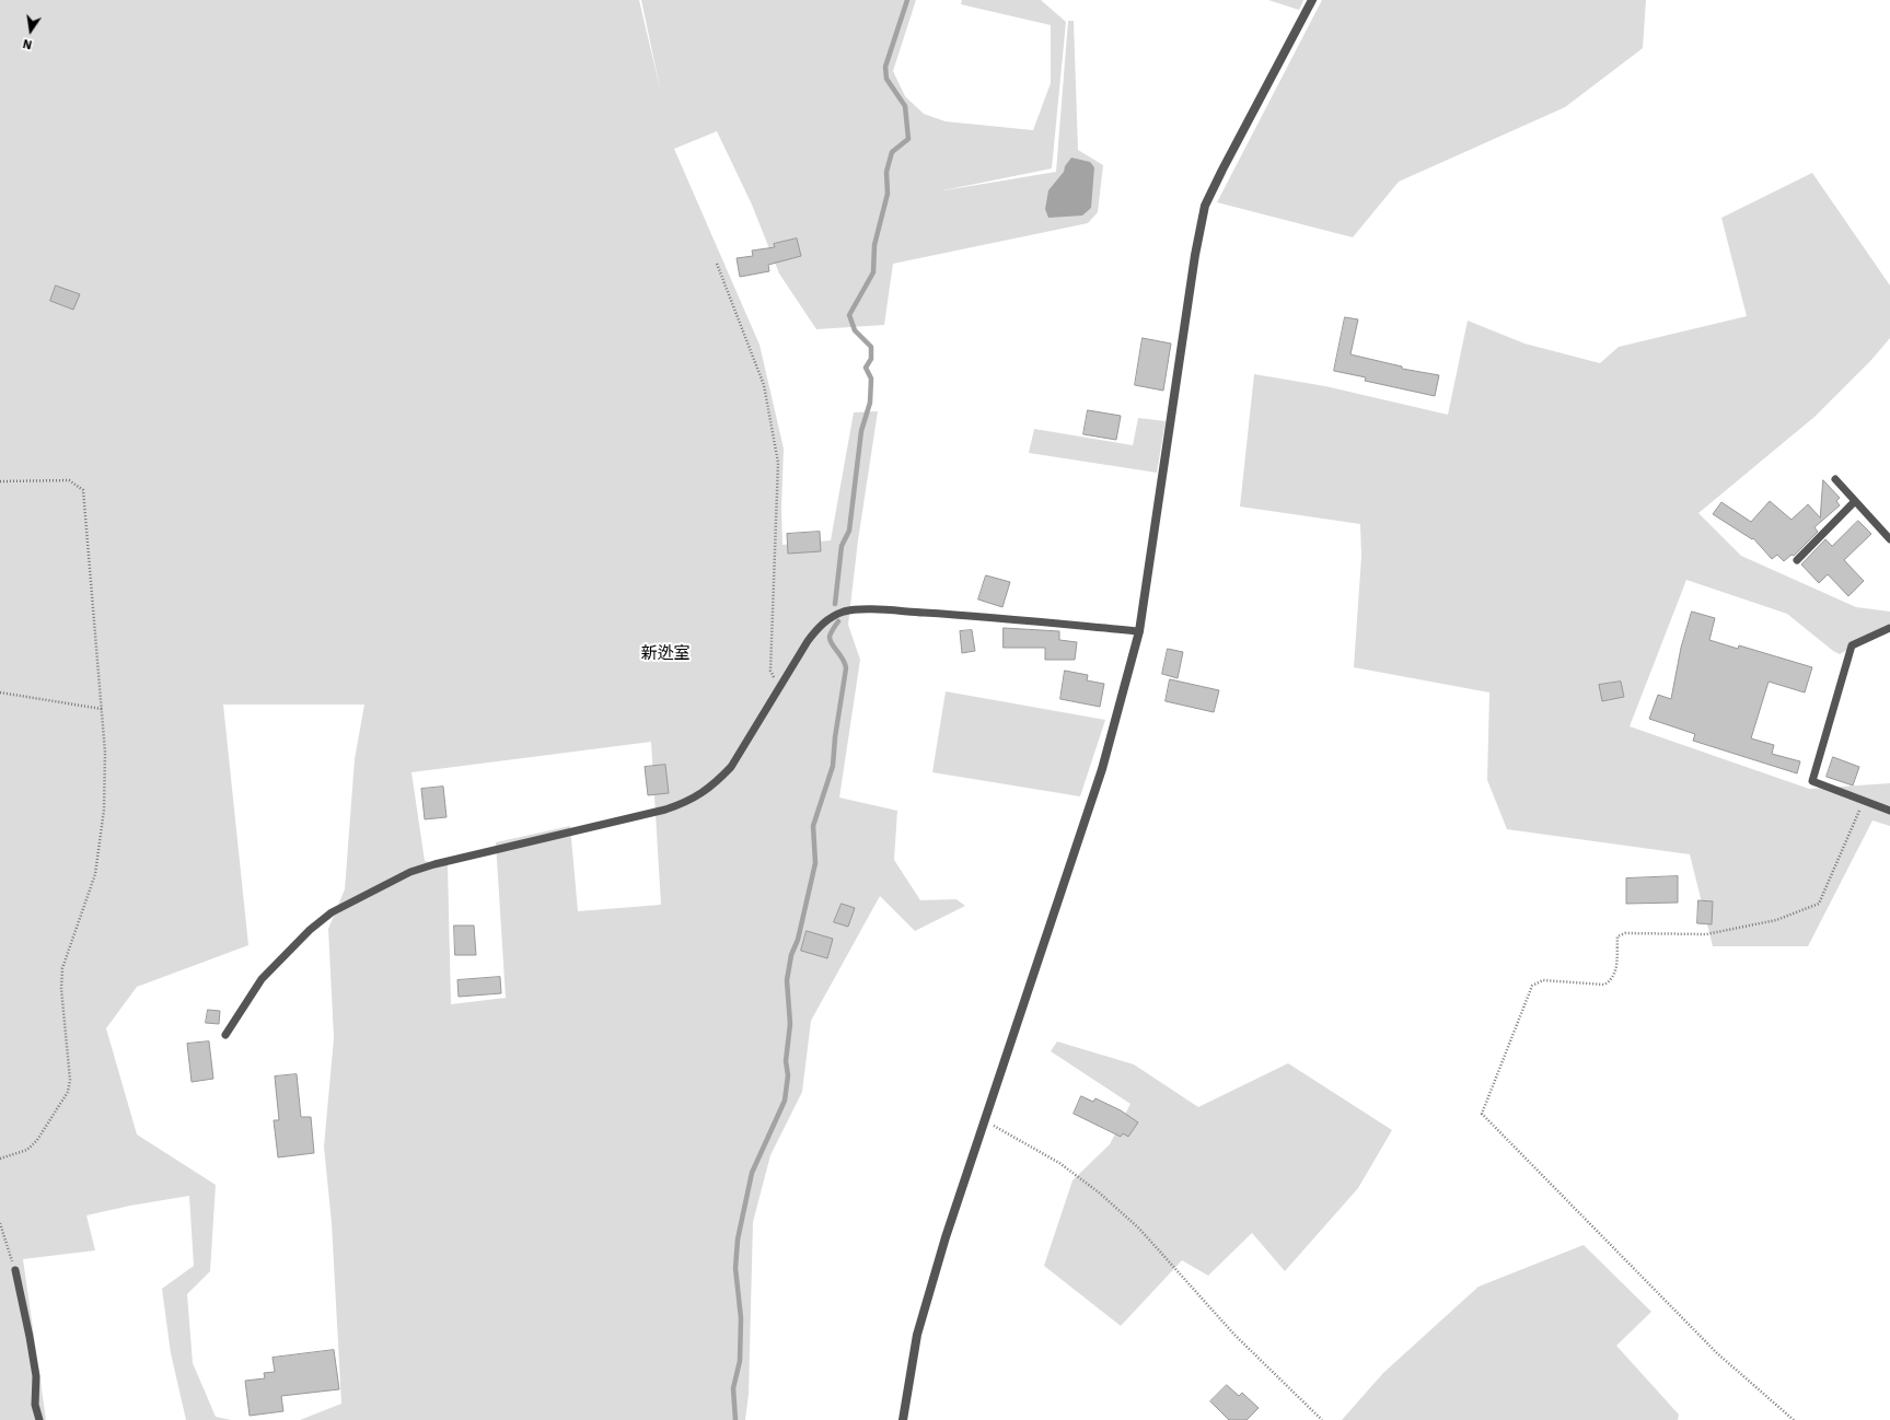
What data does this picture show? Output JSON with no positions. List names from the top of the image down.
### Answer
{
  "districts": ["新迯室"],
  "north": "bottom"
}
